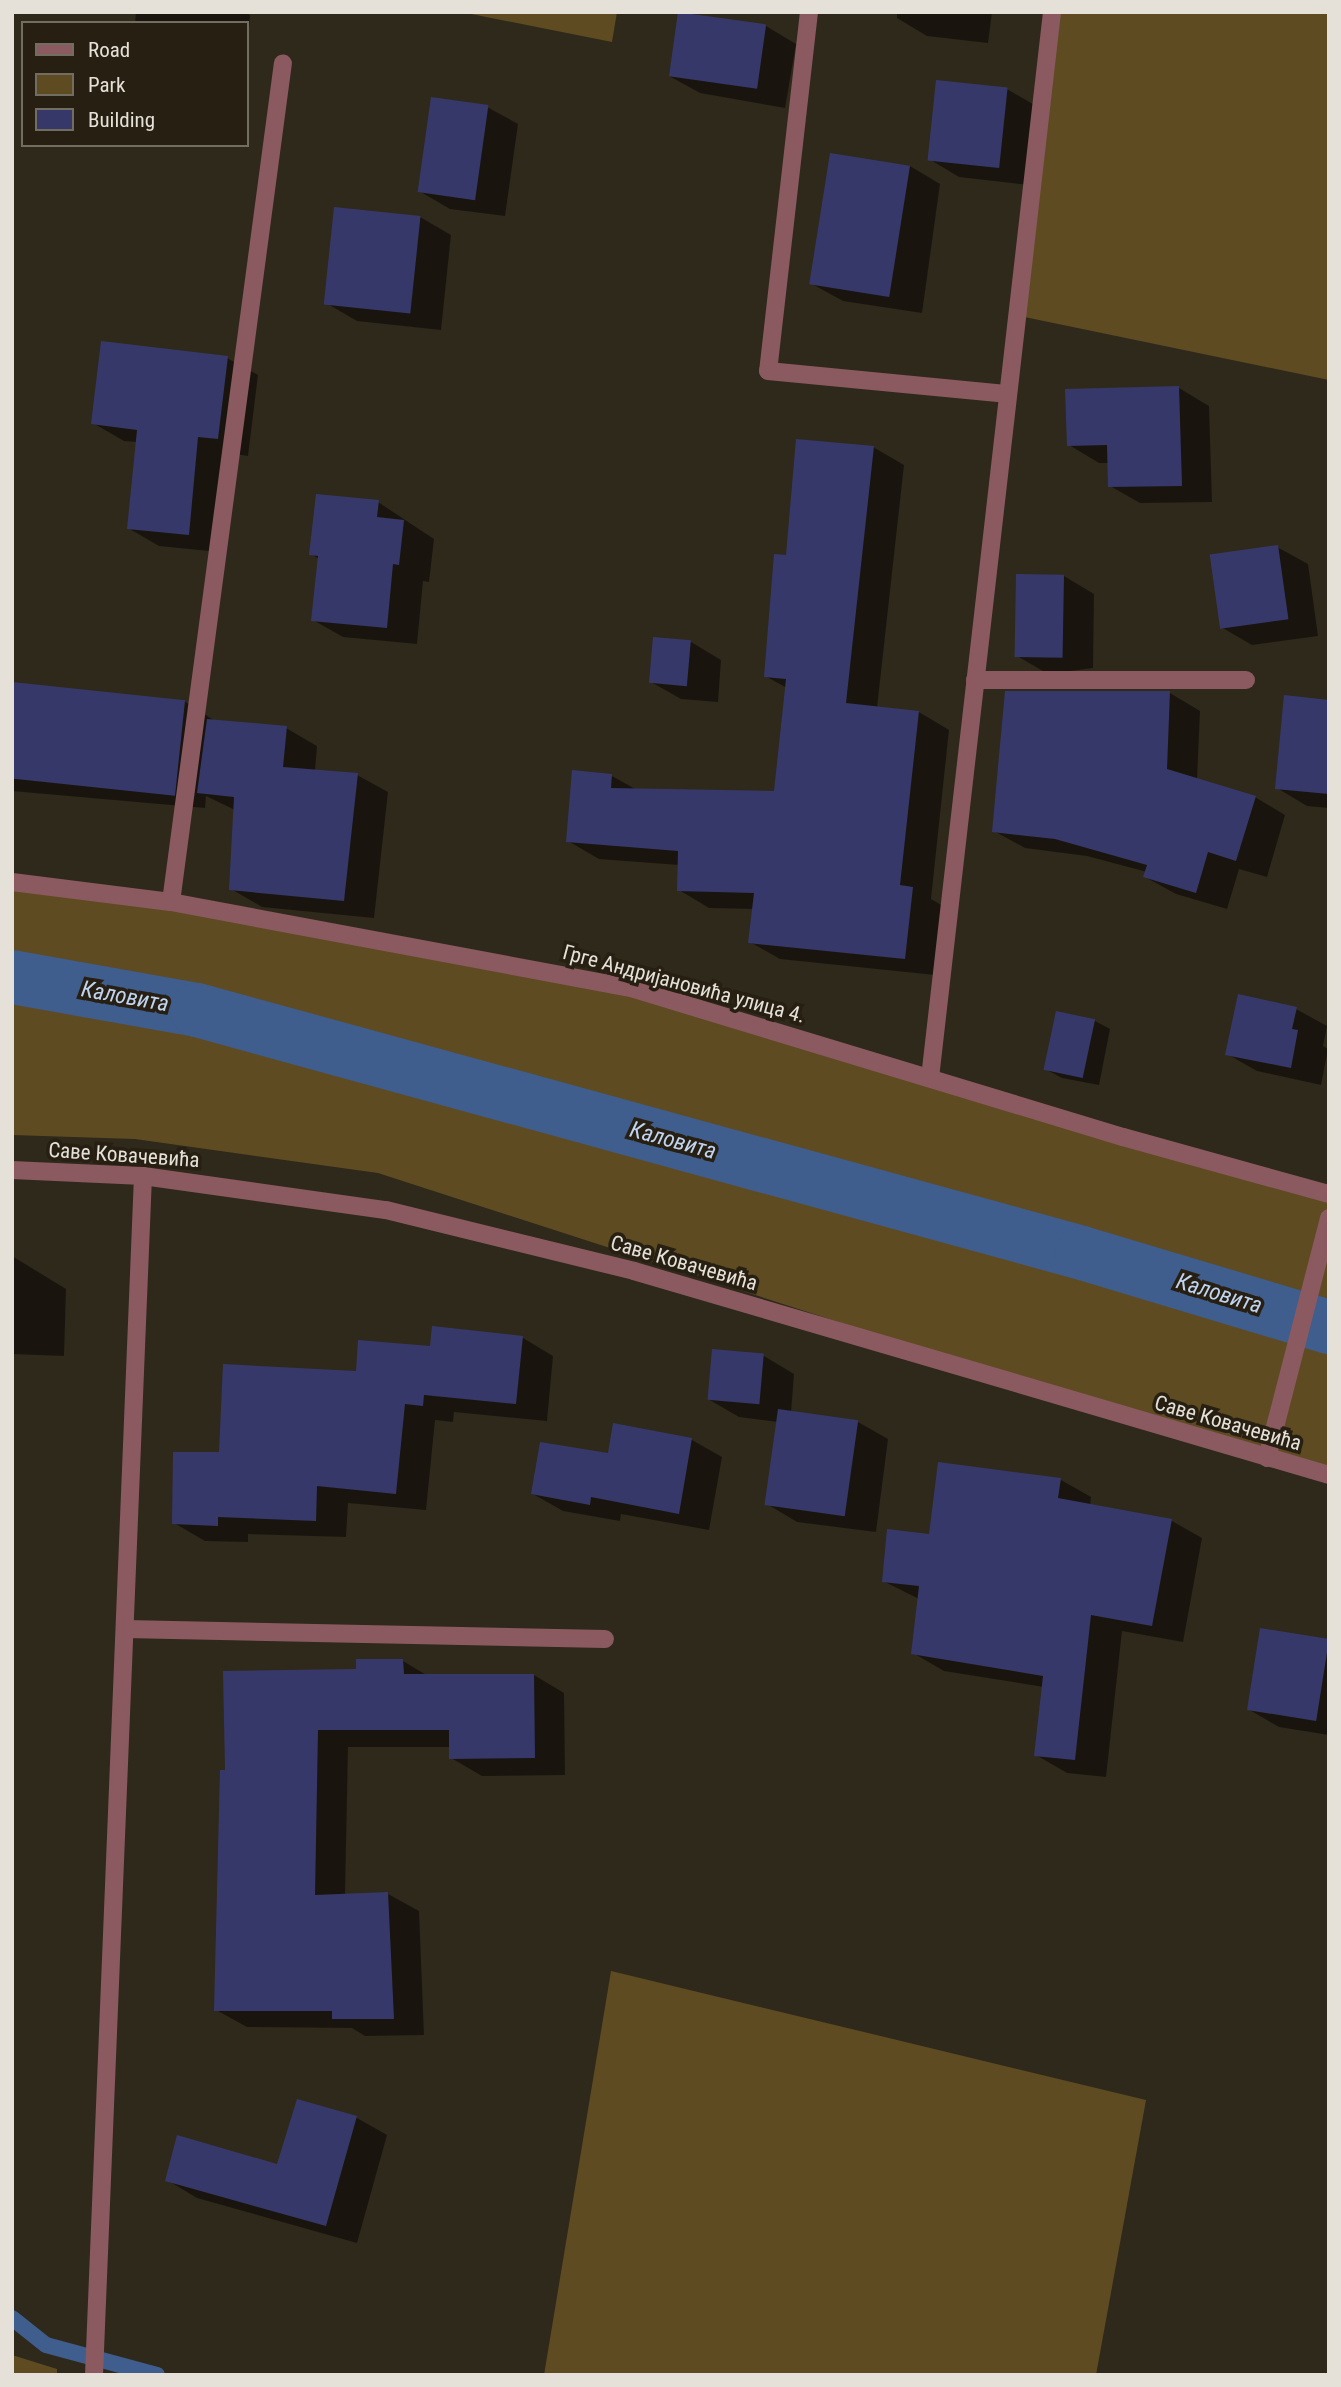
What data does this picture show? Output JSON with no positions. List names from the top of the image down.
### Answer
{
  "streets": {
    "street": ["Грге Андријановића улица 4.", "Саве Ковачевића"]
  },
  "water": ["Каловита"],
  "legend": ["Road", "Park", "Building"]
}
